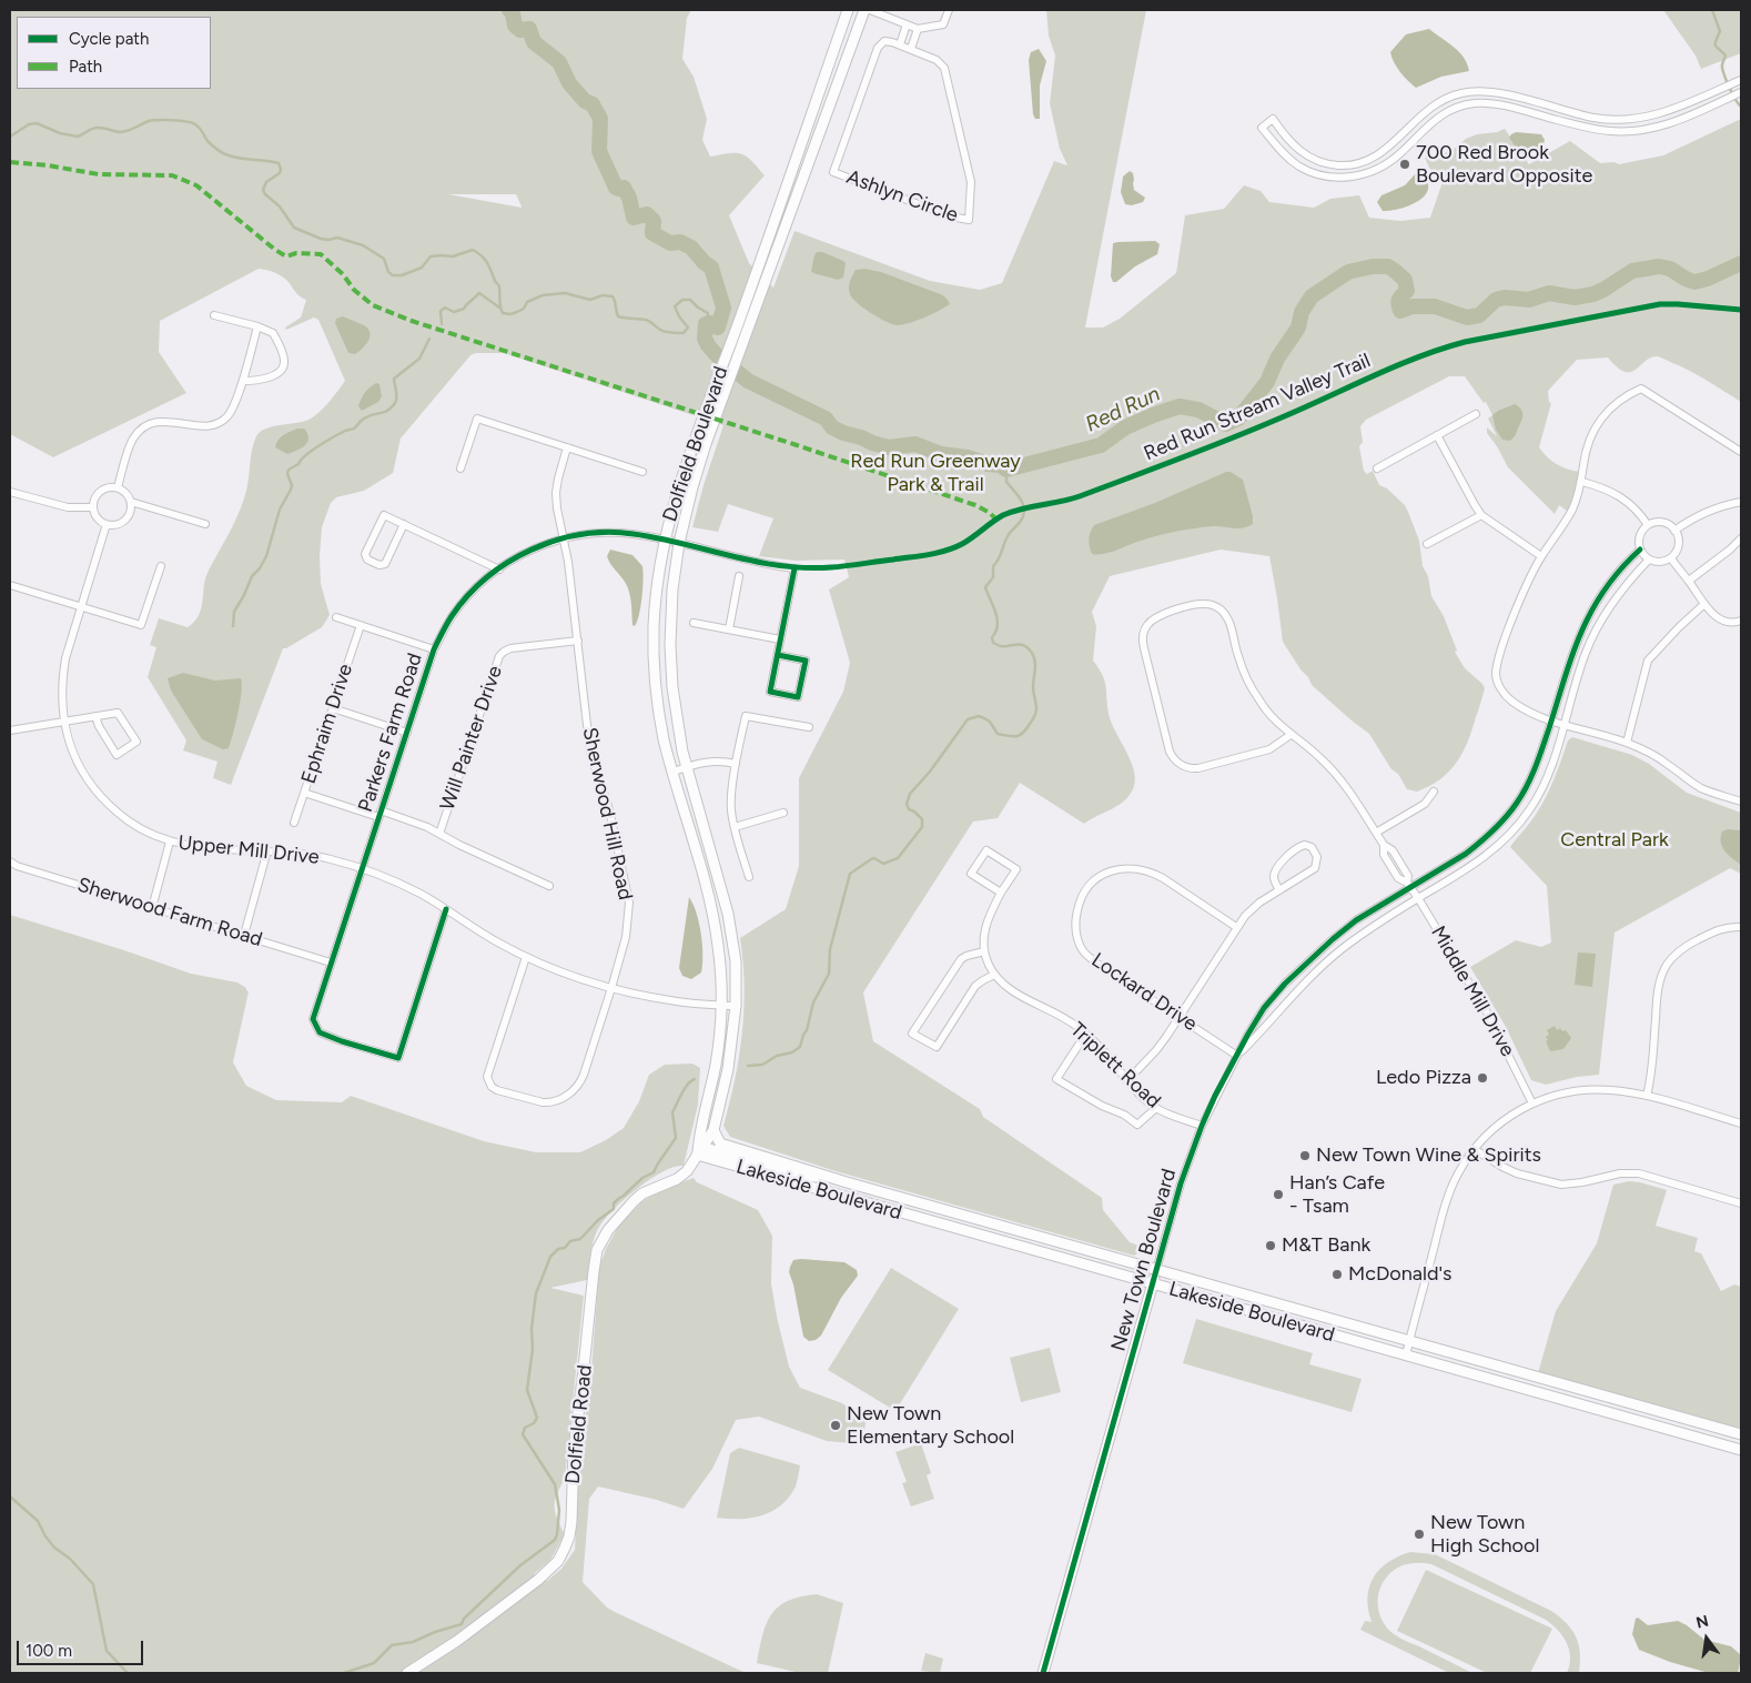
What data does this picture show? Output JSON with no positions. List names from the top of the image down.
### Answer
{
  "streets": {
    "main road": [
      "Dolfield Boulevard",
      "Lakeside Boulevard",
      "New Town Boulevard",
      "Dolfield Road"
    ],
    "street": [
      "Ashlyn Circle",
      "Ephraim Drive",
      "Parkers Farm Road",
      "Will Painter Drive",
      "Sherwood Hill Road",
      "Upper Mill Drive",
      "Sherwood Farm Road",
      "Middle Mill Drive",
      "Lockard Drive",
      "Triplett Road"
    ],
    "cycle path": ["Red Run Stream Valley Trail"]
  },
  "crossings": [
    ["Dolfield Boulevard", "Parkers Farm Road"],
    ["Dolfield Boulevard", "Upper Mill Drive"],
    ["Dolfield Boulevard", "Lakeside Boulevard"],
    ["Dolfield Boulevard", "Dolfield Road"],
    ["Parkers Farm Road", "Sherwood Hill Road"],
    ["Parkers Farm Road", "Upper Mill Drive"],
    ["Parkers Farm Road", "Sherwood Farm Road"],
    ["Will Painter Drive", "Sherwood Hill Road"],
    ["Sherwood Hill Road", "Upper Mill Drive"],
    ["Middle Mill Drive", "New Town Boulevard"],
    ["Lockard Drive", "New Town Boulevard"],
    ["Triplett Road", "New Town Boulevard"],
    ["Lakeside Boulevard", "New Town Boulevard"],
    ["Lakeside Boulevard", "Dolfield Road"]
  ],
  "water": ["Red Run"],
  "parks": ["Red Run Greenway Park & Trail", "Central Park"],
  "places": [
    "700 Red Brook Boulevard Opposite",
    "Ledo Pizza",
    "New Town Wine & Spirits",
    "Han’s Cafe - Tsam",
    "M&T Bank",
    "McDonald's",
    "New Town Elementary School",
    "New Town High School"
  ],
  "legend": ["Cycle path", "Path"],
  "scale_bar": "100 m",
  "north": "top"
}
